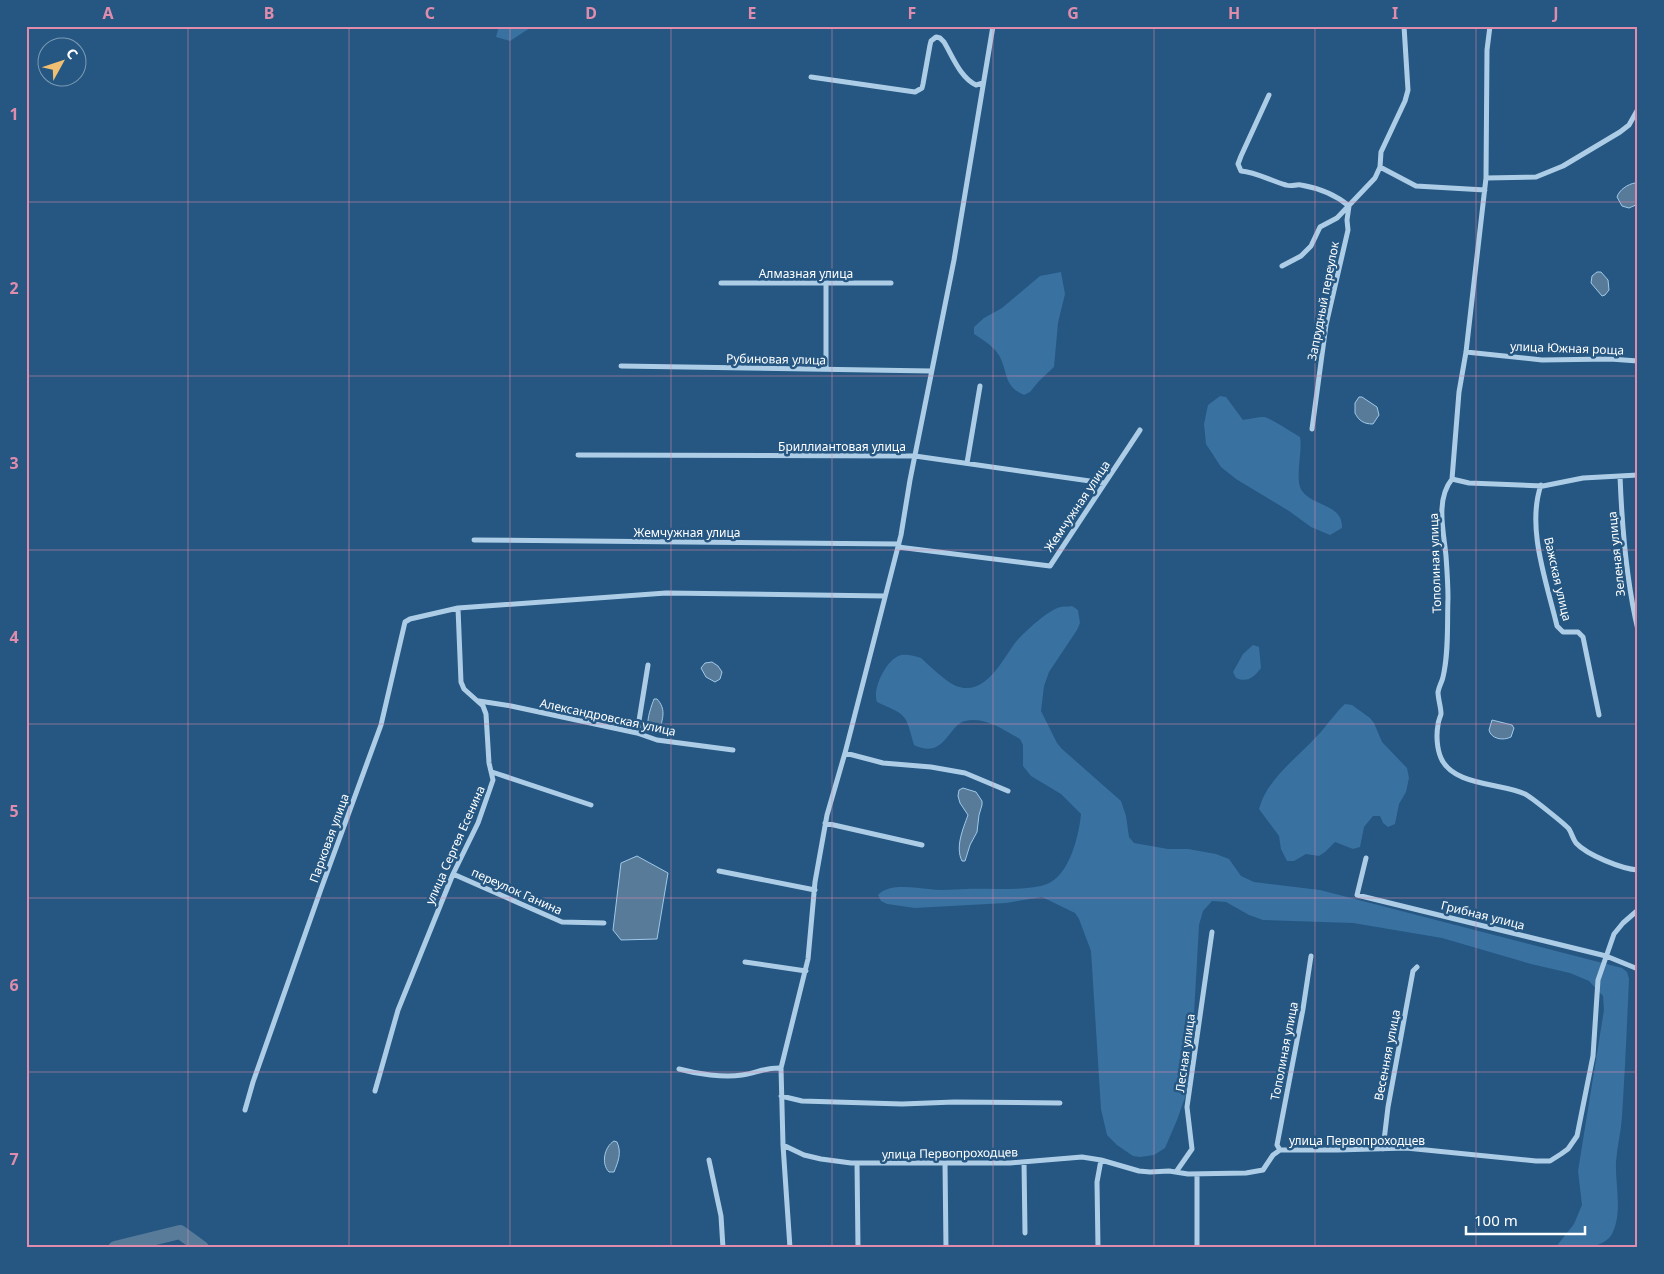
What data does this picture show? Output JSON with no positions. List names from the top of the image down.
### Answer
{
  "streets": {
    "street": [
      "Алмазная улица",
      "Запрудный переулок",
      "улица Южная роща",
      "Рубиновая улица",
      "Бриллиантовая улица",
      "Жемчужная улица",
      "Зеленая улица",
      "Тополиная улица",
      "Важская улица",
      "Александровская улица",
      "Парковая улица",
      "улица Сергея Есенина",
      "переулок Ганина",
      "Грибная улица",
      "Лесная улица",
      "Весенняя улица",
      "улица Первопроходцев"
    ]
  },
  "crossings": [
    ["улица Южная роща", "Тополиная улица"],
    ["Бриллиантовая улица", "Жемчужная улица"],
    ["Тополиная улица", "улица Первопроходцев"],
    ["Александровская улица", "улица Сергея Есенина"],
    ["Парковая улица", "улица Сергея Есенина"],
    ["улица Сергея Есенина", "переулок Ганина"],
    ["Грибная улица", "улица Первопроходцев"],
    ["Лесная улица", "улица Первопроходцев"],
    ["Весенняя улица", "улица Первопроходцев"]
  ],
  "scale_bar": "100 m",
  "north": "top right",
  "grid": {
    "columns": [
      "A",
      "B",
      "C",
      "D",
      "E",
      "F",
      "G",
      "H",
      "I",
      "J"
    ],
    "rows": [
      "1",
      "2",
      "3",
      "4",
      "5",
      "6",
      "7"
    ]
  }
}
